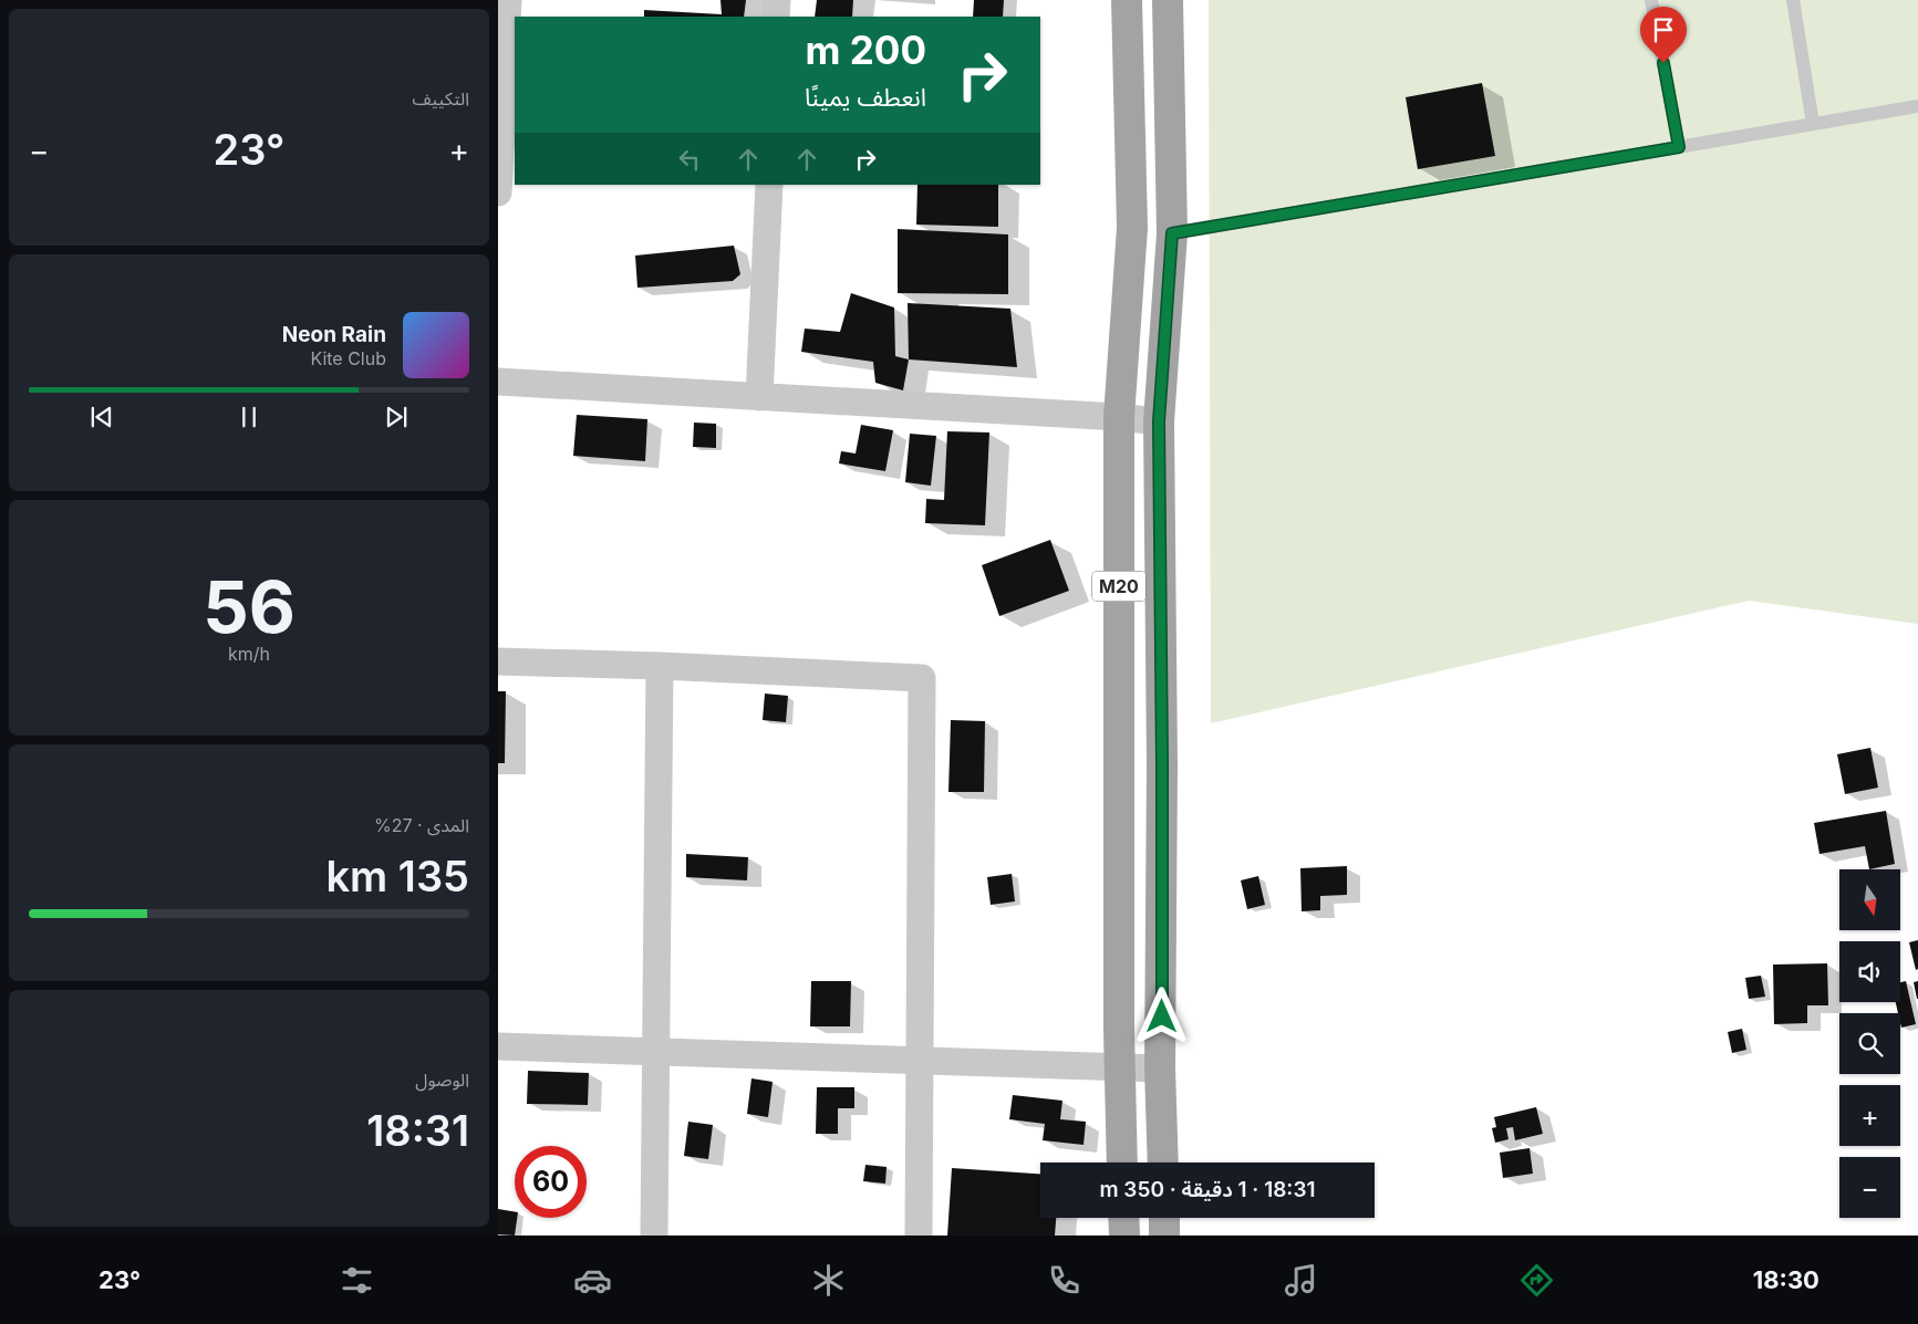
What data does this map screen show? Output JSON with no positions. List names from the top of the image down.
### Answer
{
  "streets": {
    "main road": ["M20"]
  },
  "north": "bottom",
  "page": {
    "tile": [
      "التكييف",
      ["56", "km/h"],
      ["المدى · 27%", "135 km"],
      ["الوصول", "18:31"]
    ],
    "turn": ["200 m", "انعطف يمينًا"],
    "heat": ["−", "23°", "+"],
    "song": ["Neon Rain", "Kite Club"],
    "map_buttons": ["+", "−"],
    "limit": "60",
    "trip": "18:31 · 1 دقيقة · 350 m",
    "tabs": ["18:30", "23°"]
  }
}
